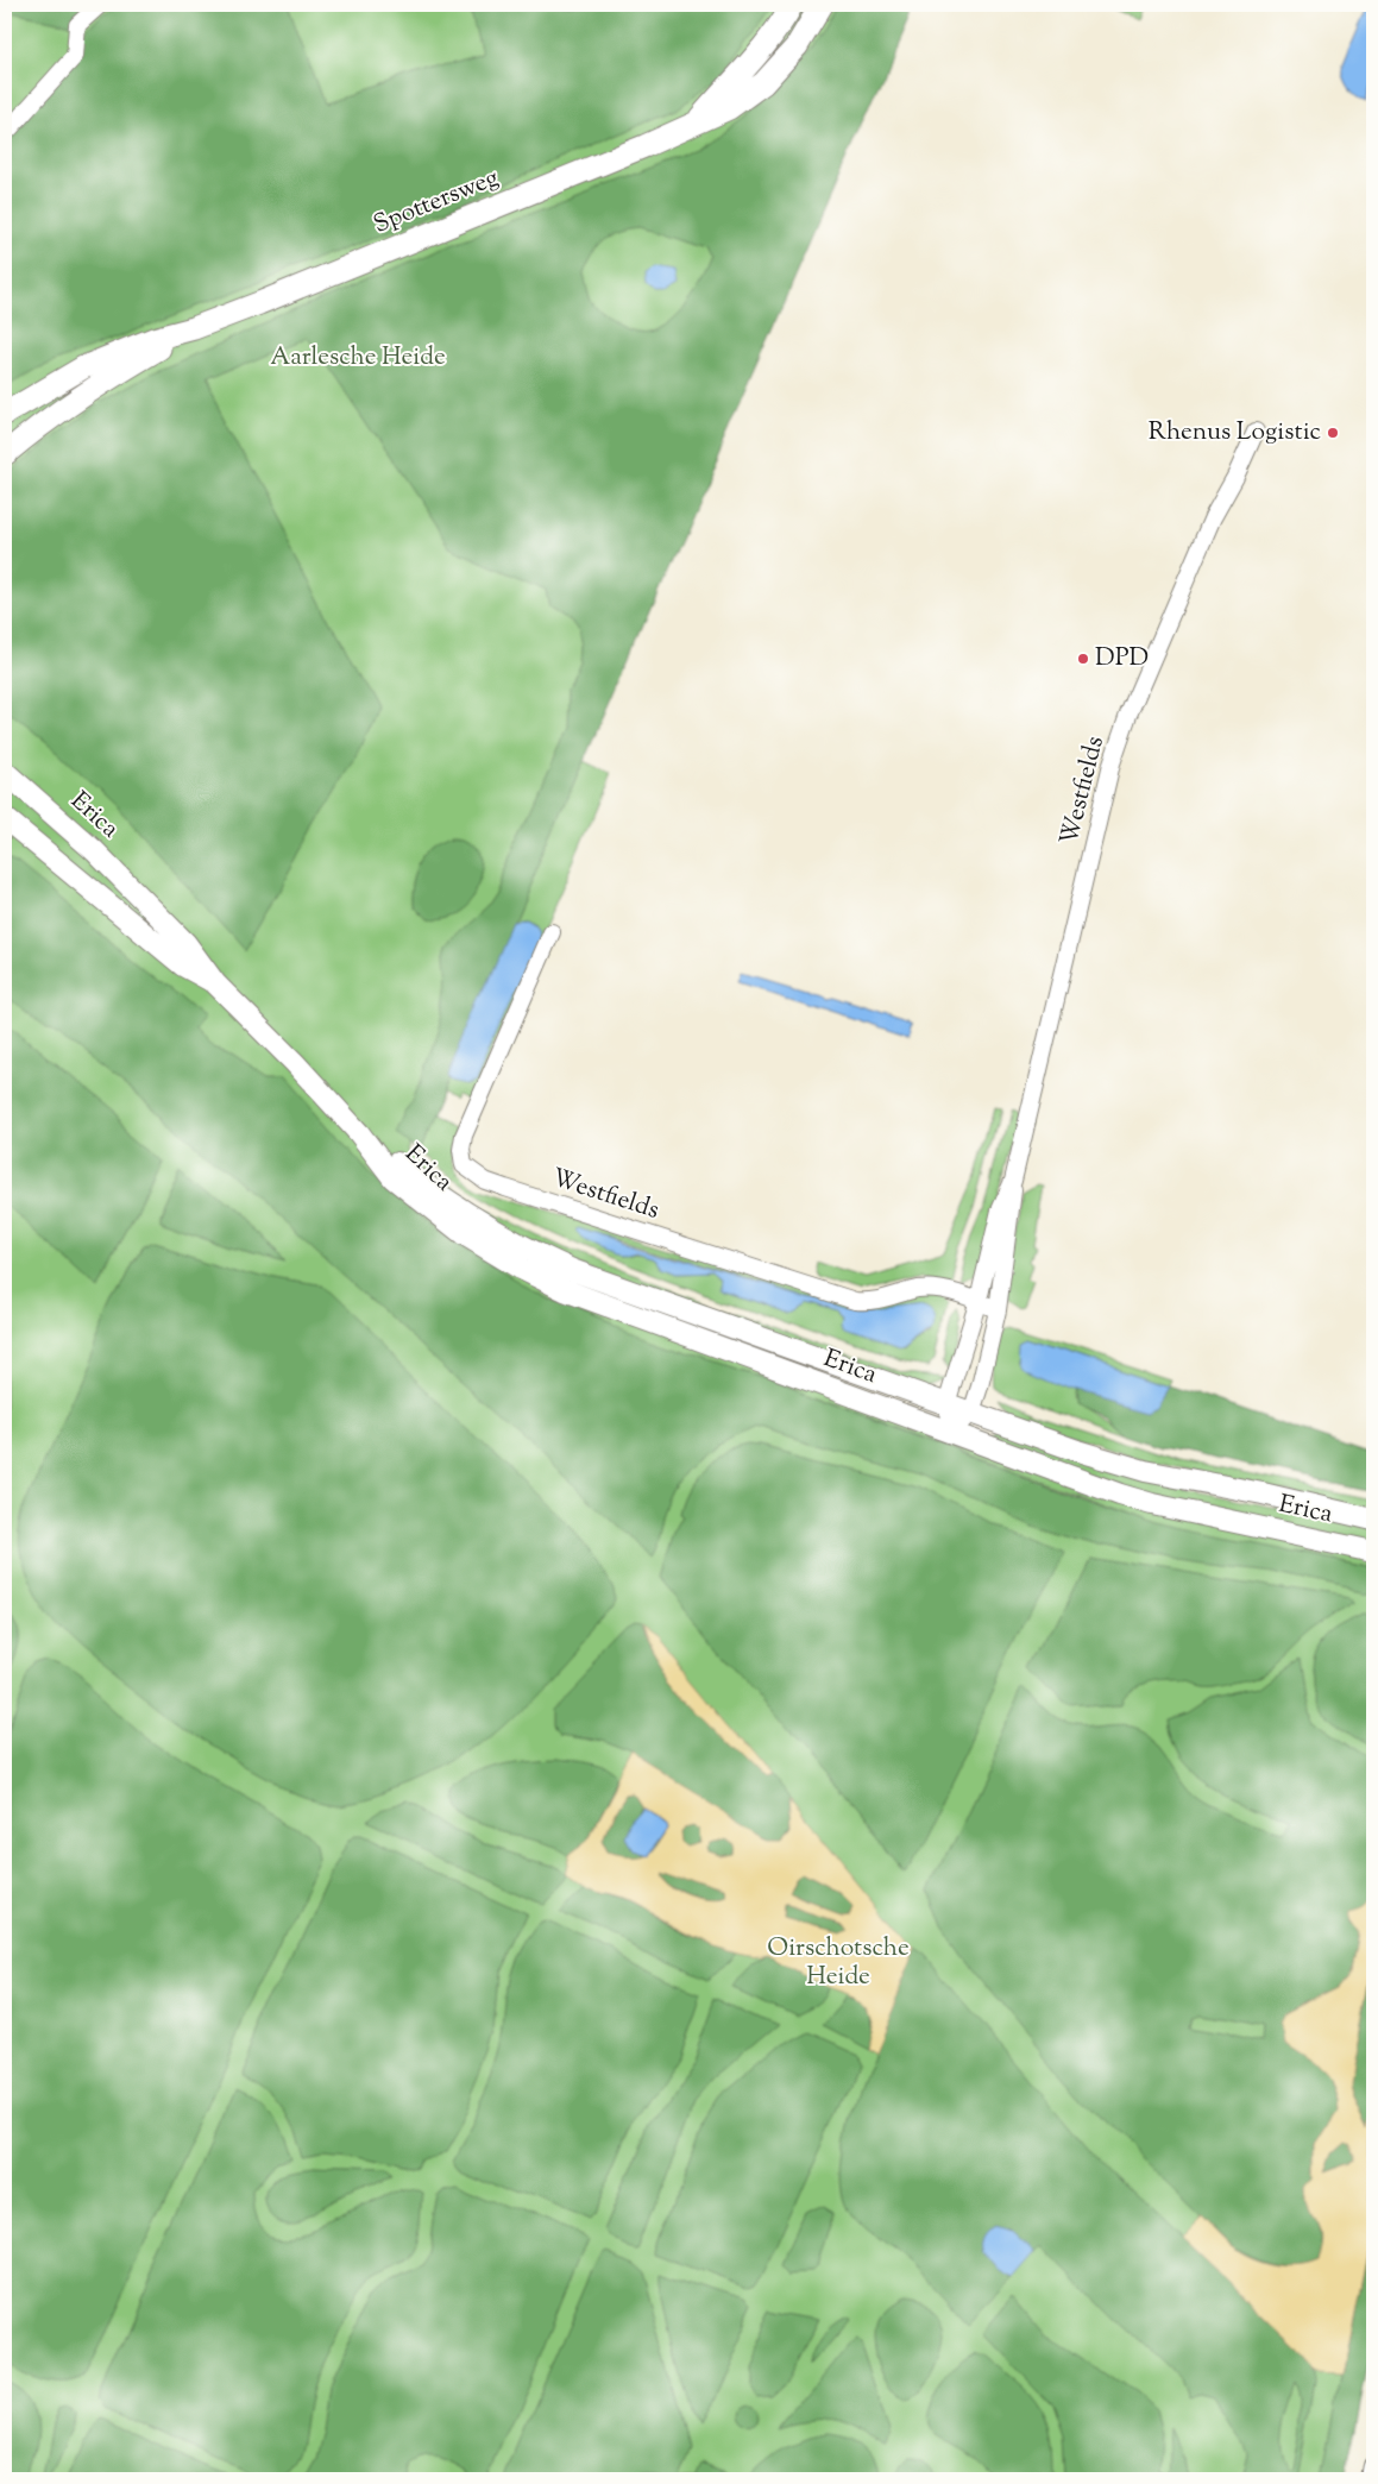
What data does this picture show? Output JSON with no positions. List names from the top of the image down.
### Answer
{
  "streets": {
    "main road": ["Spottersweg"],
    "street": ["Westfields", "Erica"]
  },
  "crossings": [
    ["Westfields", "Erica"]
  ],
  "parks": ["Aarlesche Heide", "Oirschotsche Heide"],
  "places": ["Rhenus Logistic", "DPD"]
}
